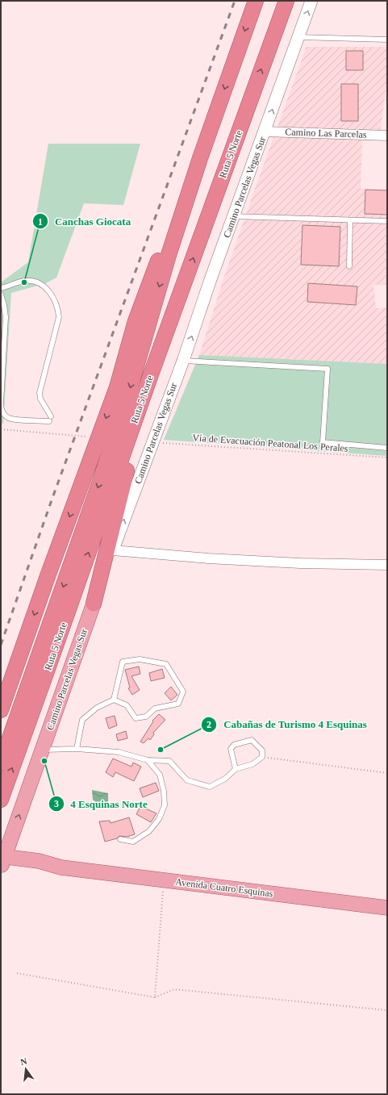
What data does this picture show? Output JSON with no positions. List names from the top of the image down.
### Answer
{
  "streets": {
    "highway": ["Ruta 5 Norte"],
    "main road": ["Camino Parcelas Vegas Sur", "Avenida Cuatro Esquinas"],
    "street": ["Camino Las Parcelas"],
    "path": ["Vía de Evacuación Peatonal Los Perales"]
  },
  "crossings": [
    ["Camino Las Parcelas", "Camino Parcelas Vegas Sur"],
    ["Camino Parcelas Vegas Sur", "Vía de Evacuación Peatonal Los Perales"],
    ["Camino Parcelas Vegas Sur", "Avenida Cuatro Esquinas"]
  ],
  "one_way": ["Camino Parcelas Vegas Sur"],
  "places": ["Canchas Giocata", "Cabañas de Turismo 4 Esquinas", "4 Esquinas Norte"],
  "north": "top"
}
